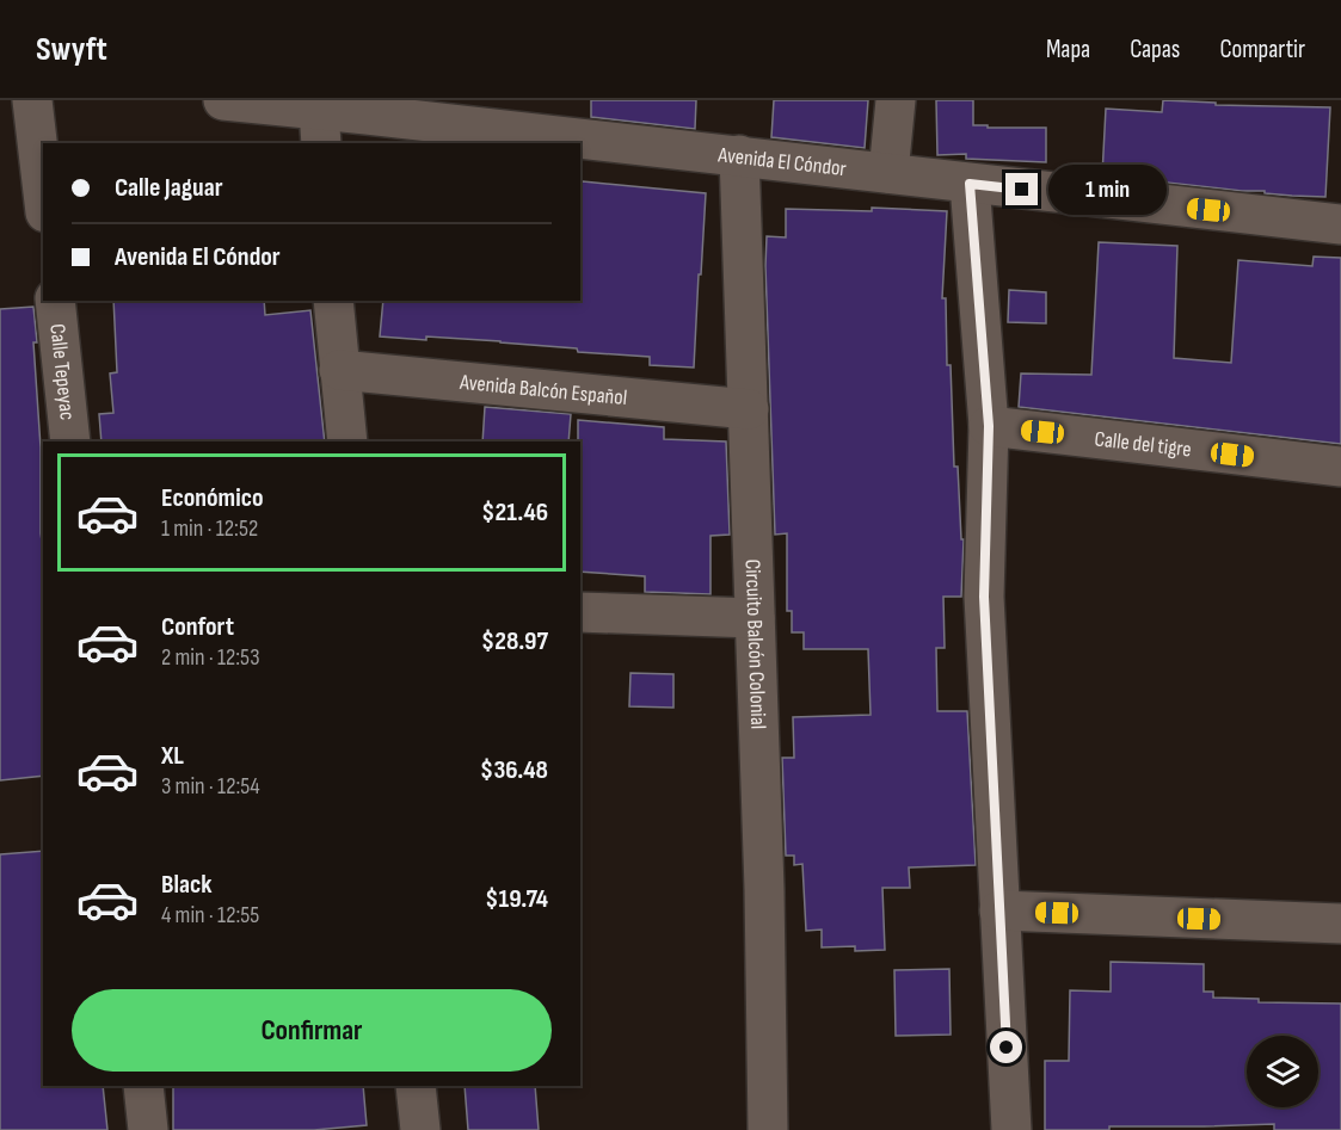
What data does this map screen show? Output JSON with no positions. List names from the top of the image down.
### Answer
{
  "streets": {
    "street": [
      "Avenida El Cóndor",
      "Calle Tepeyac",
      "Avenida Balcón Español",
      "Calle del tigre",
      "Circuito Balcón Colonial"
    ]
  },
  "crossings": [
    ["Avenida El Cóndor", "Circuito Balcón Colonial"],
    ["Avenida Balcón Español", "Circuito Balcón Colonial"]
  ],
  "page": {
    "header": "Swyft",
    "nav": ["Mapa", "Capas", "Compartir"],
    "banner": ["Calle Jaguar", "Avenida El Cóndor"],
    "bubble": "1 min",
    "list": [
      {
        "name": "Económico",
        "note": "1 min · 12:52",
        "value": "$21.46"
      },
      {
        "name": "Confort",
        "note": "2 min · 12:53",
        "value": "$28.97"
      },
      {
        "name": "XL",
        "note": "3 min · 12:54",
        "value": "$36.48"
      },
      {
        "name": "Black",
        "note": "4 min · 12:55",
        "value": "$19.74"
      }
    ],
    "buttons": "Confirmar"
  }
}
